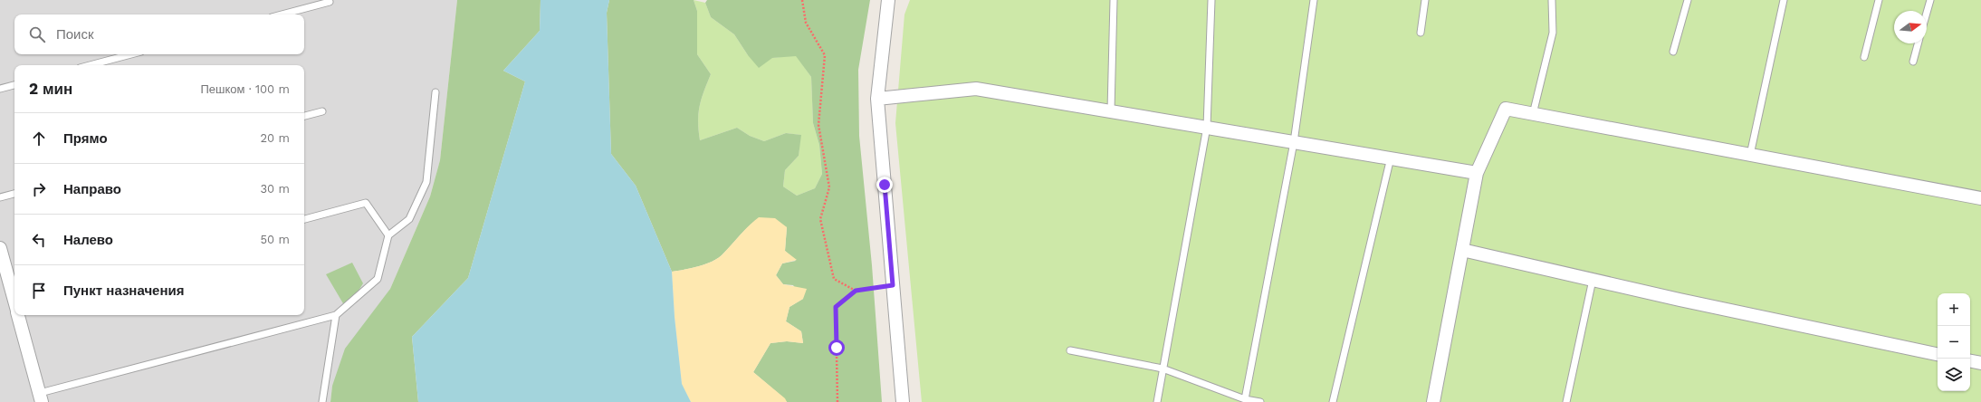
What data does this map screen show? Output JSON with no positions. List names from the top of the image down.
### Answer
{
  "north": "right",
  "page": {
    "search": "Поиск",
    "heading": ["2 мин", "Пешком · 100 m"],
    "list": [
      ["Прямо", "20 m"],
      ["Направо", "30 m"],
      ["Налево", "50 m"],
      "Пункт назначения"
    ],
    "map_buttons": ["+", "−"]
  }
}
